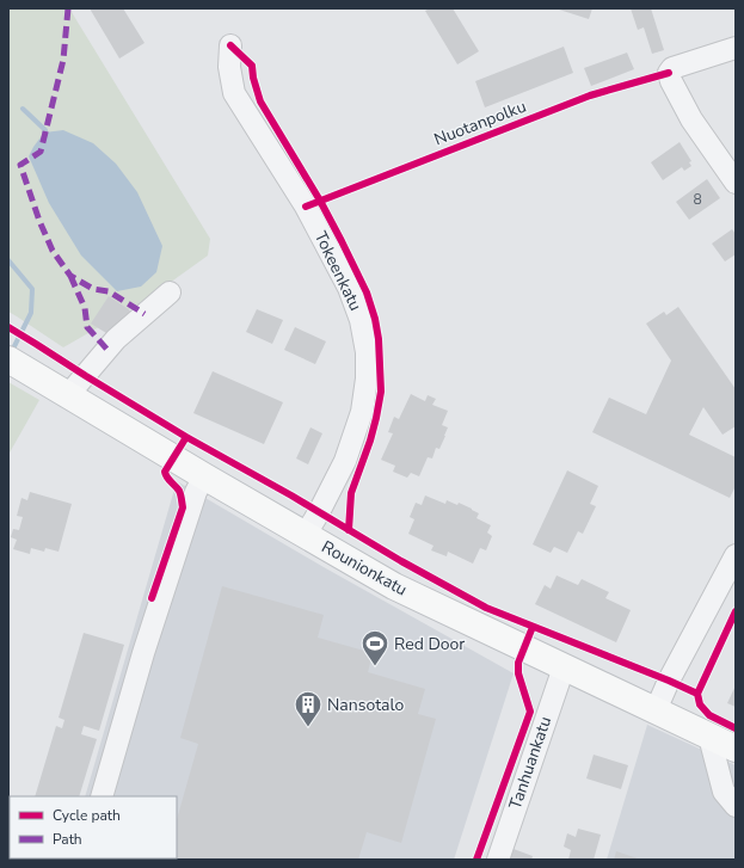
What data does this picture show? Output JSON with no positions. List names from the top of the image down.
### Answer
{
  "streets": {
    "main road": ["Rounionkatu"],
    "street": ["Tokeenkatu", "Tanhuankatu"],
    "cycle path": ["Nuotanpolku"]
  },
  "crossings": [
    ["Tokeenkatu", "Rounionkatu"],
    ["Rounionkatu", "Tanhuankatu"]
  ],
  "places": {
    "sports": ["Red Door"],
    "building": ["Nansotalo"]
  },
  "house_numbers": ["8"],
  "legend": ["Cycle path", "Path"]
}
